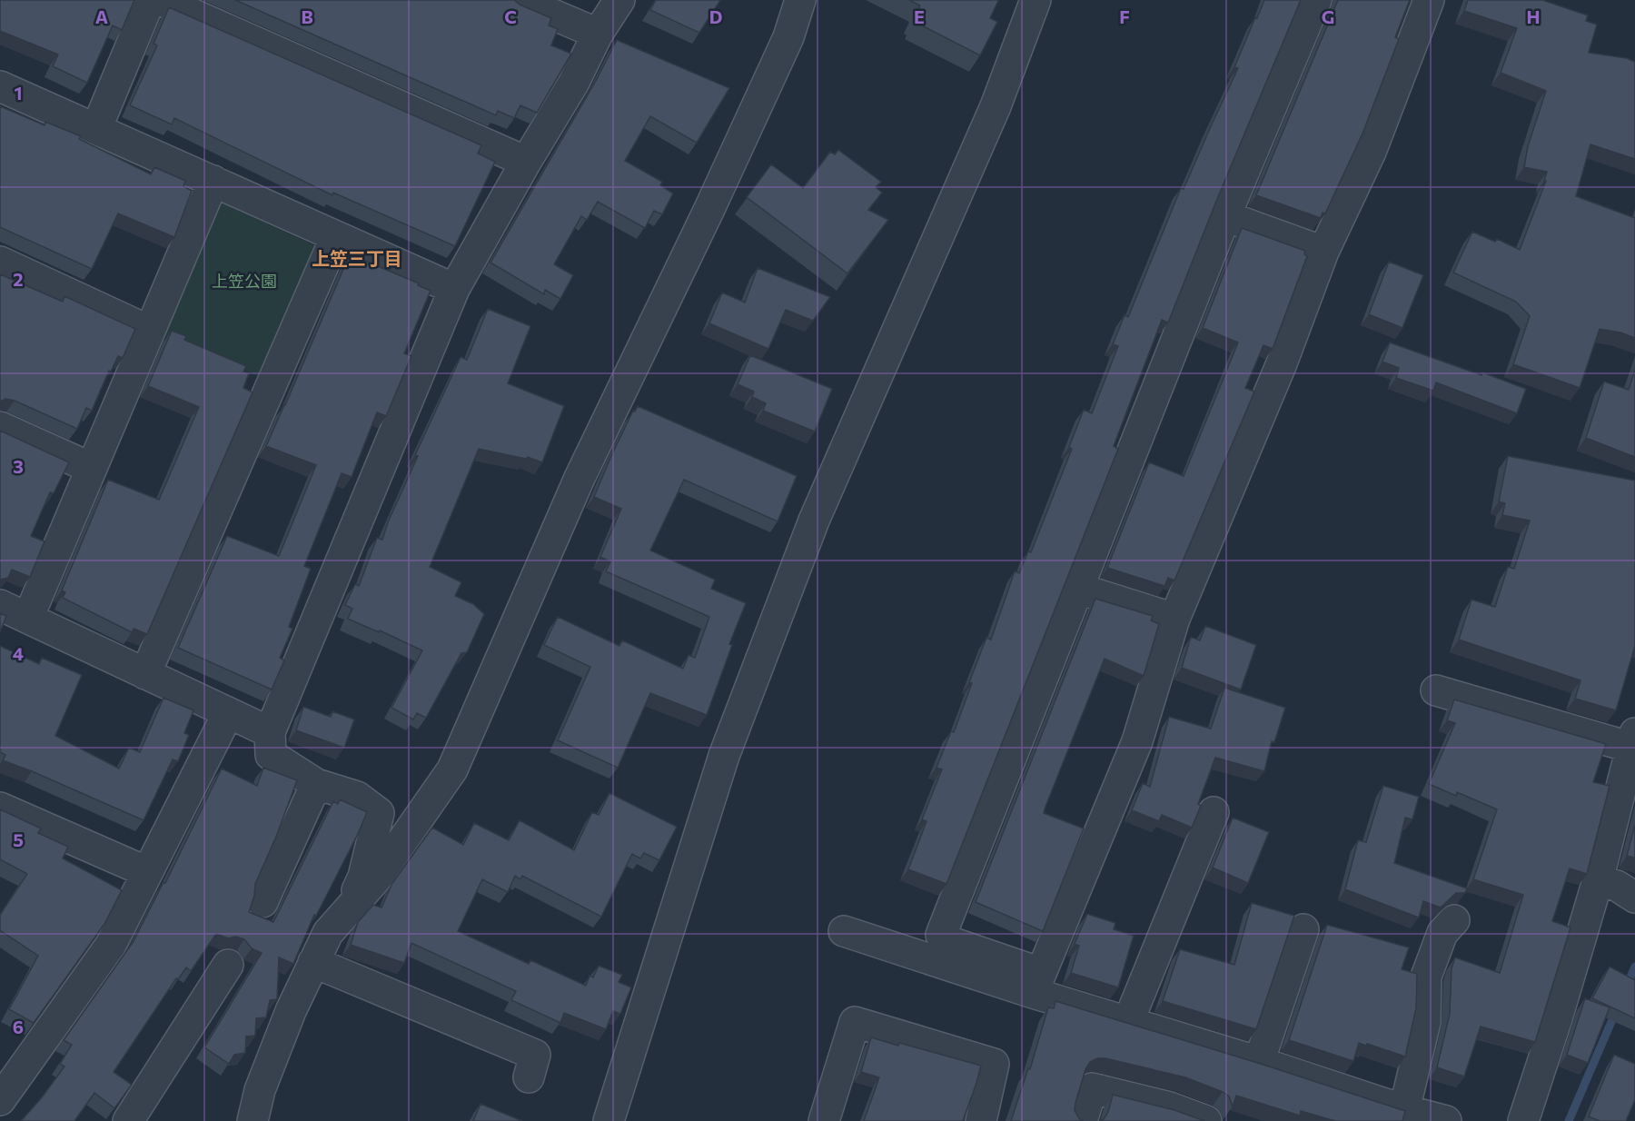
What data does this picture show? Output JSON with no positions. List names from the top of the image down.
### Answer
{
  "districts": ["上笠三丁目"],
  "parks": ["上笠公園"],
  "grid": {
    "columns": [
      "A",
      "B",
      "C",
      "D",
      "E",
      "F",
      "G",
      "H"
    ],
    "rows": [
      "1",
      "2",
      "3",
      "4",
      "5",
      "6"
    ]
  }
}
